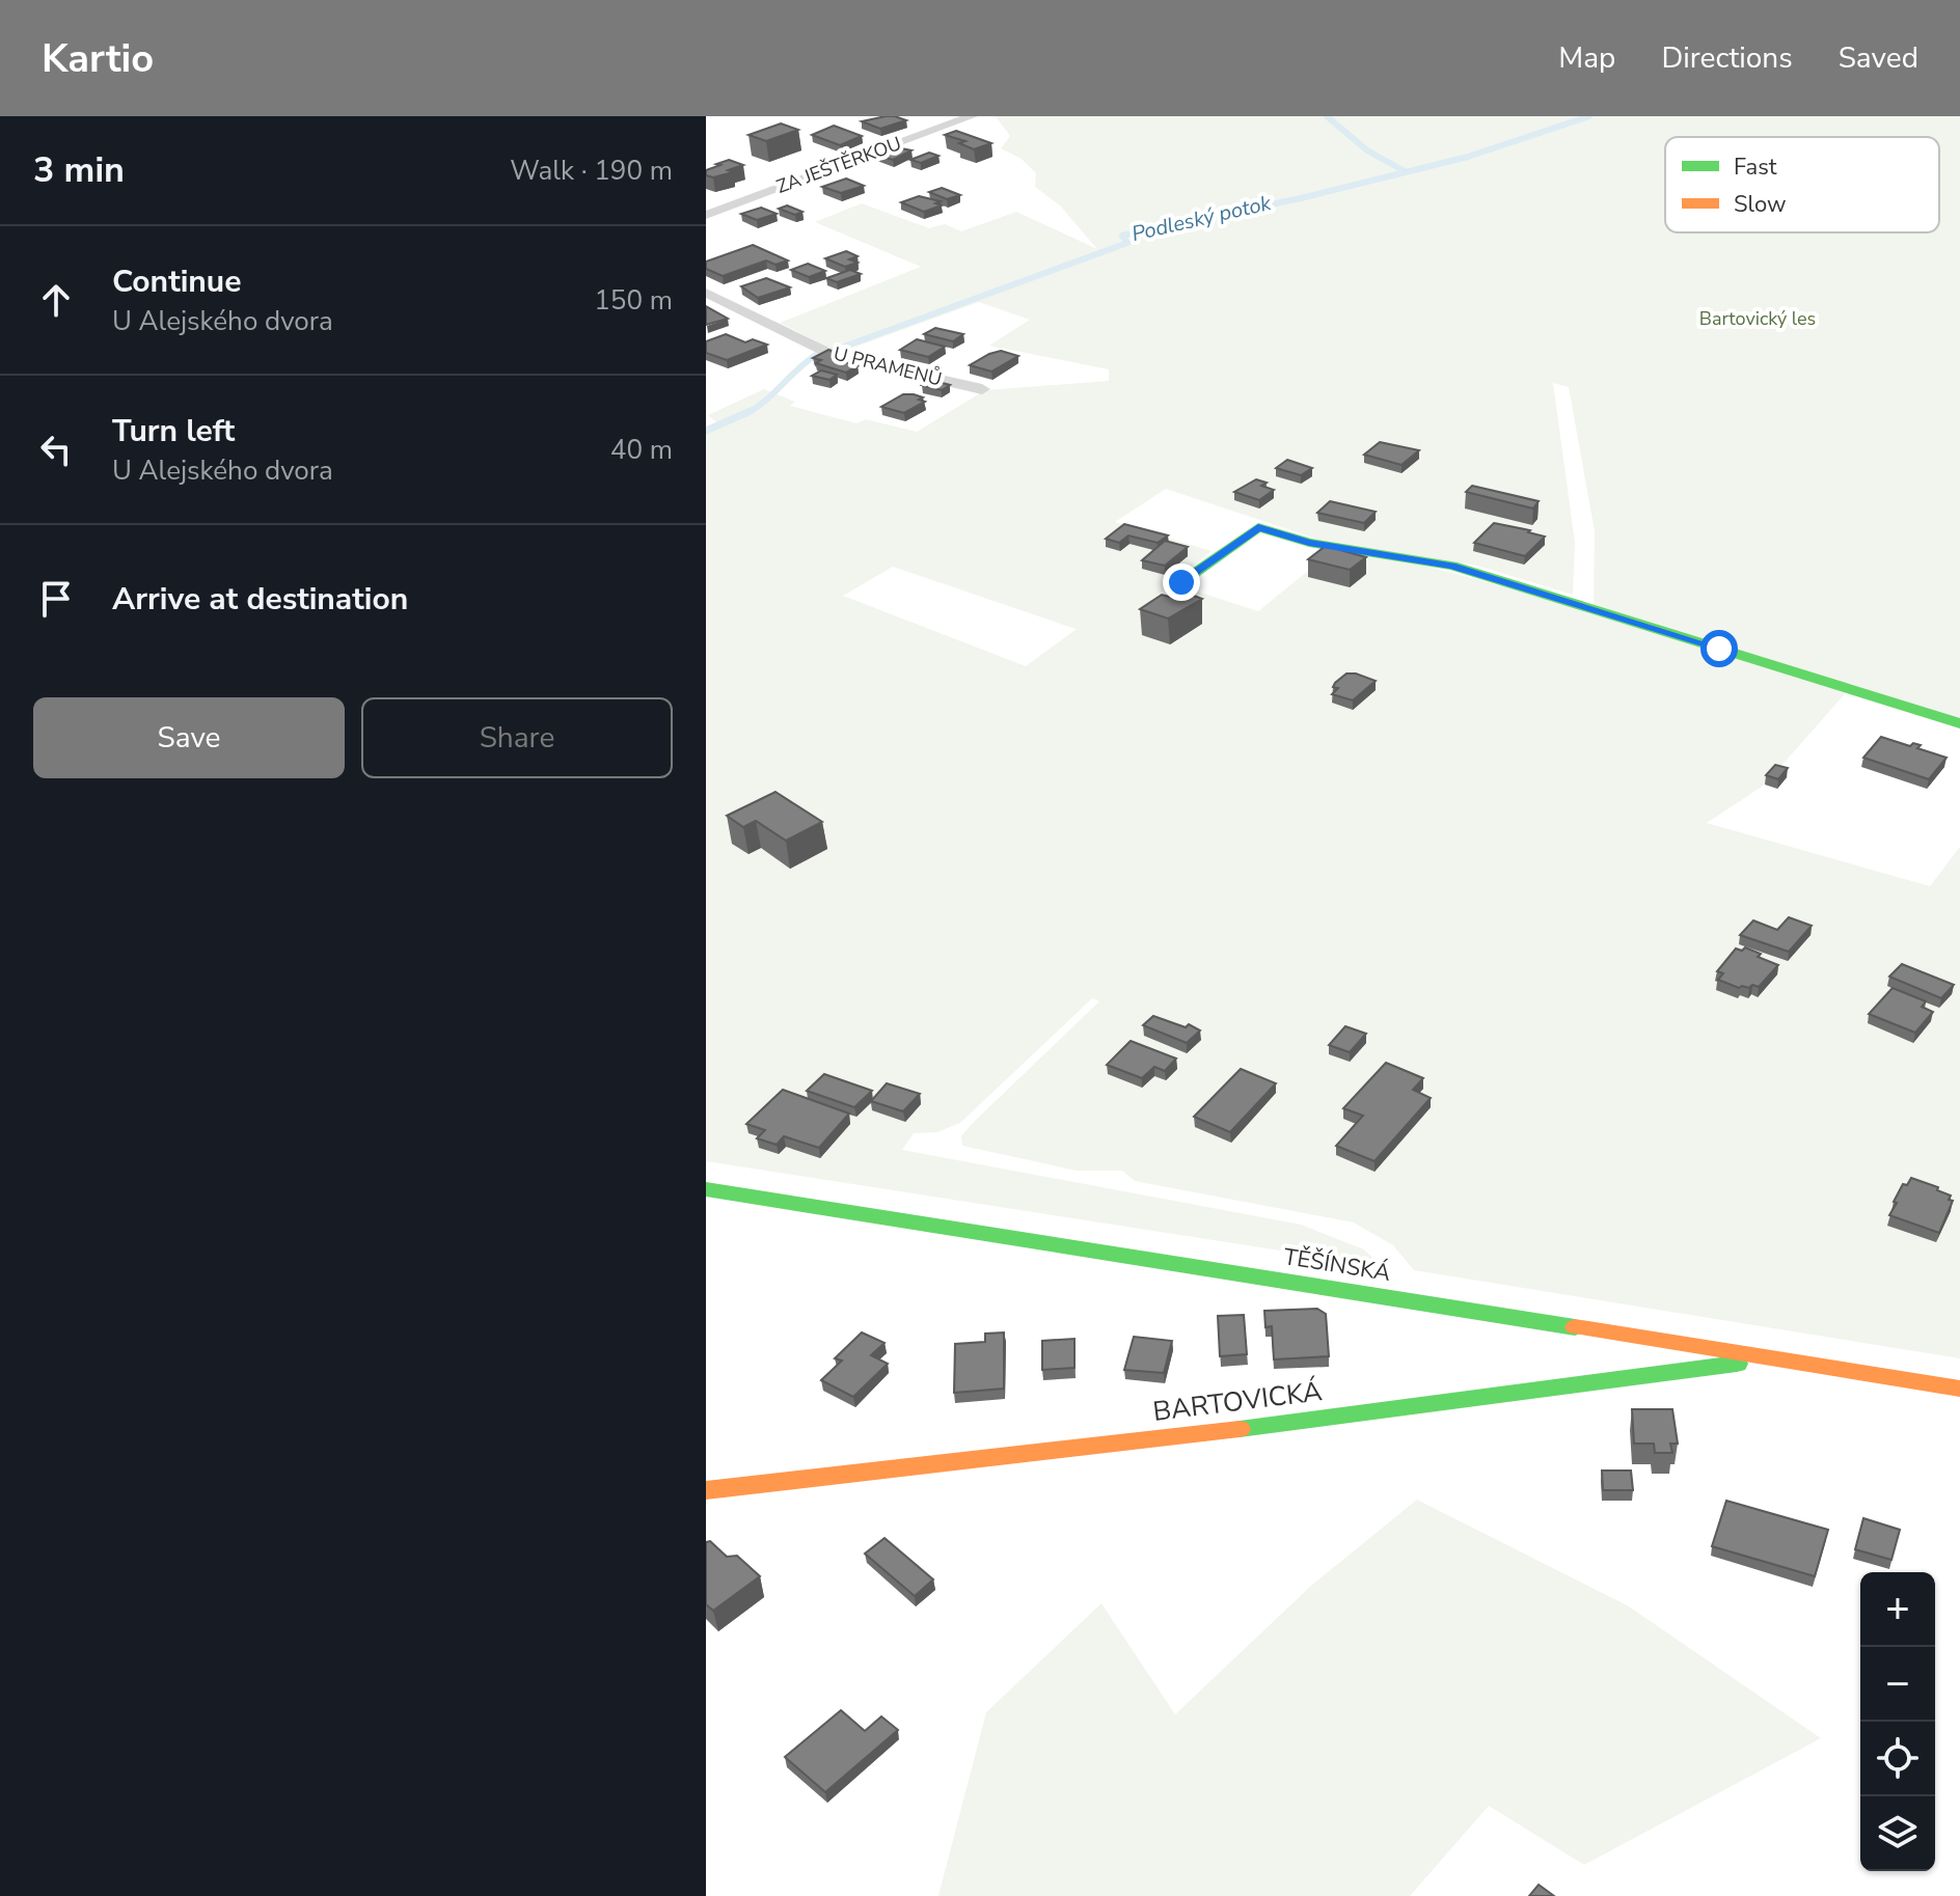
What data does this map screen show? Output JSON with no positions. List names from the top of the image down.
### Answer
{
  "streets": {
    "street": [
      "ZA JEŠTĚRKOU",
      "U PRAMENŮ",
      "TĚŠÍNSKÁ",
      "BARTOVICKÁ"
    ]
  },
  "crossings": [
    ["TĚŠÍNSKÁ", "BARTOVICKÁ"]
  ],
  "water": ["Podleský potok"],
  "parks": ["Bartovický les"],
  "legend": ["Fast", "Slow"],
  "page": {
    "header": "Kartio",
    "nav": ["Map", "Directions", "Saved"],
    "heading": ["3 min", "Walk · 190 m"],
    "list": [
      ["Continue", "U Alejského dvora", "150 m"],
      ["Turn left", "U Alejského dvora", "40 m"],
      "Arrive at destination"
    ],
    "buttons": ["Save", "Share"],
    "map_buttons": ["+", "−"]
  }
}
